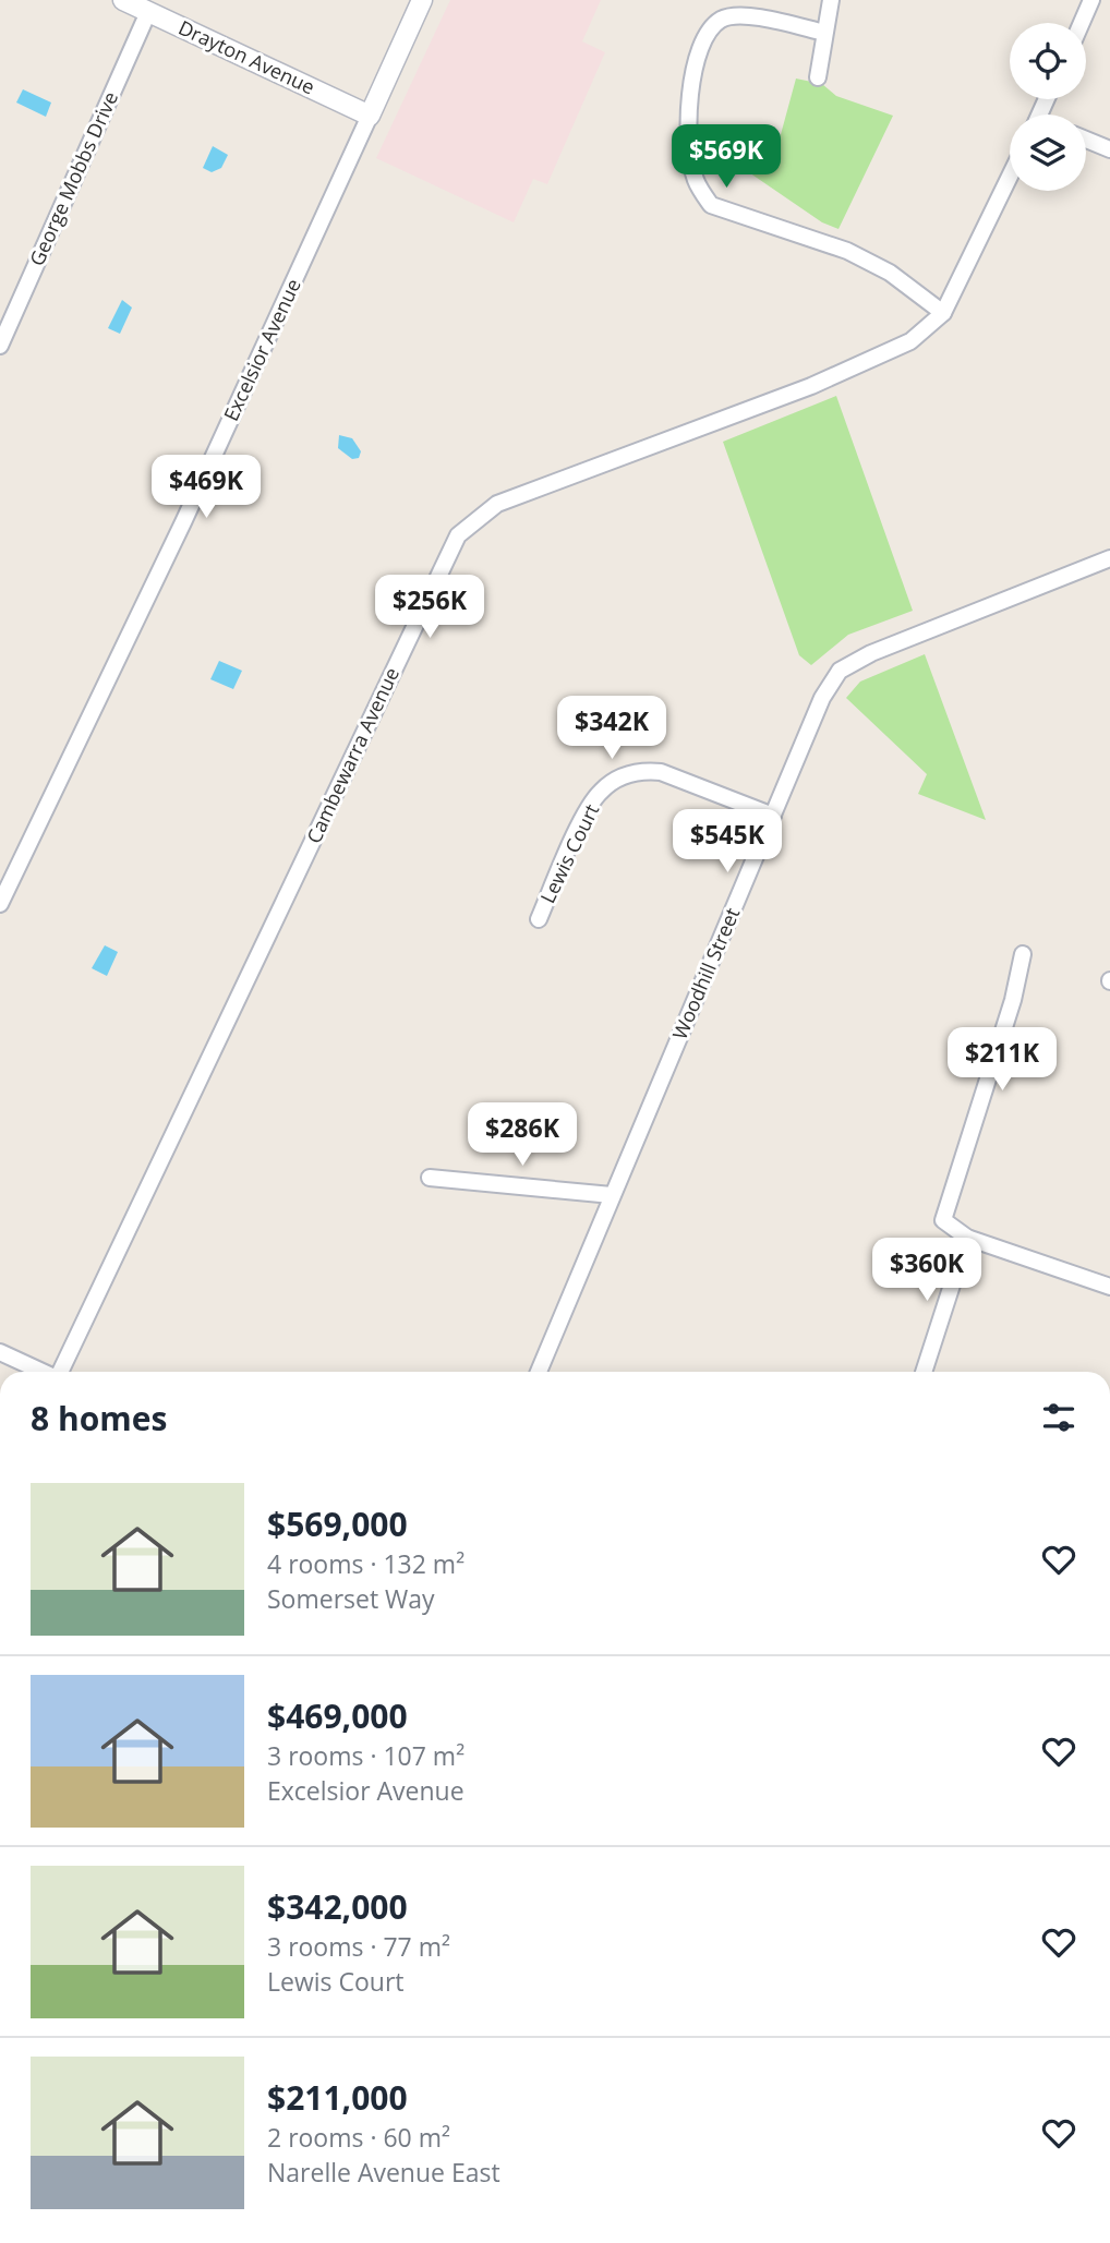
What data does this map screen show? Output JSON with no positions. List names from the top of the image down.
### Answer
{
  "streets": {
    "street": [
      "Drayton Avenue",
      "George Mobbs Drive",
      "Excelsior Avenue",
      "Cambewarra Avenue",
      "Lewis Court",
      "Woodhill Street"
    ]
  },
  "crossings": [
    ["Drayton Avenue", "George Mobbs Drive"],
    ["Drayton Avenue", "Excelsior Avenue"],
    ["Lewis Court", "Woodhill Street"]
  ],
  "page": {
    "price": [
      "$569K",
      "$469K",
      "$256K",
      "$342K",
      "$545K",
      "$211K",
      "$286K",
      "$360K"
    ],
    "heading": "8 homes",
    "list": [
      {
        "name": "$569,000",
        "note": "4 rooms · 132 m² · Somerset Way"
      },
      {
        "name": "$469,000",
        "note": "3 rooms · 107 m² · Excelsior Avenue"
      },
      {
        "name": "$342,000",
        "note": "3 rooms · 77 m² · Lewis Court"
      },
      {
        "name": "$211,000",
        "note": "2 rooms · 60 m² · Narelle Avenue East"
      }
    ]
  }
}
